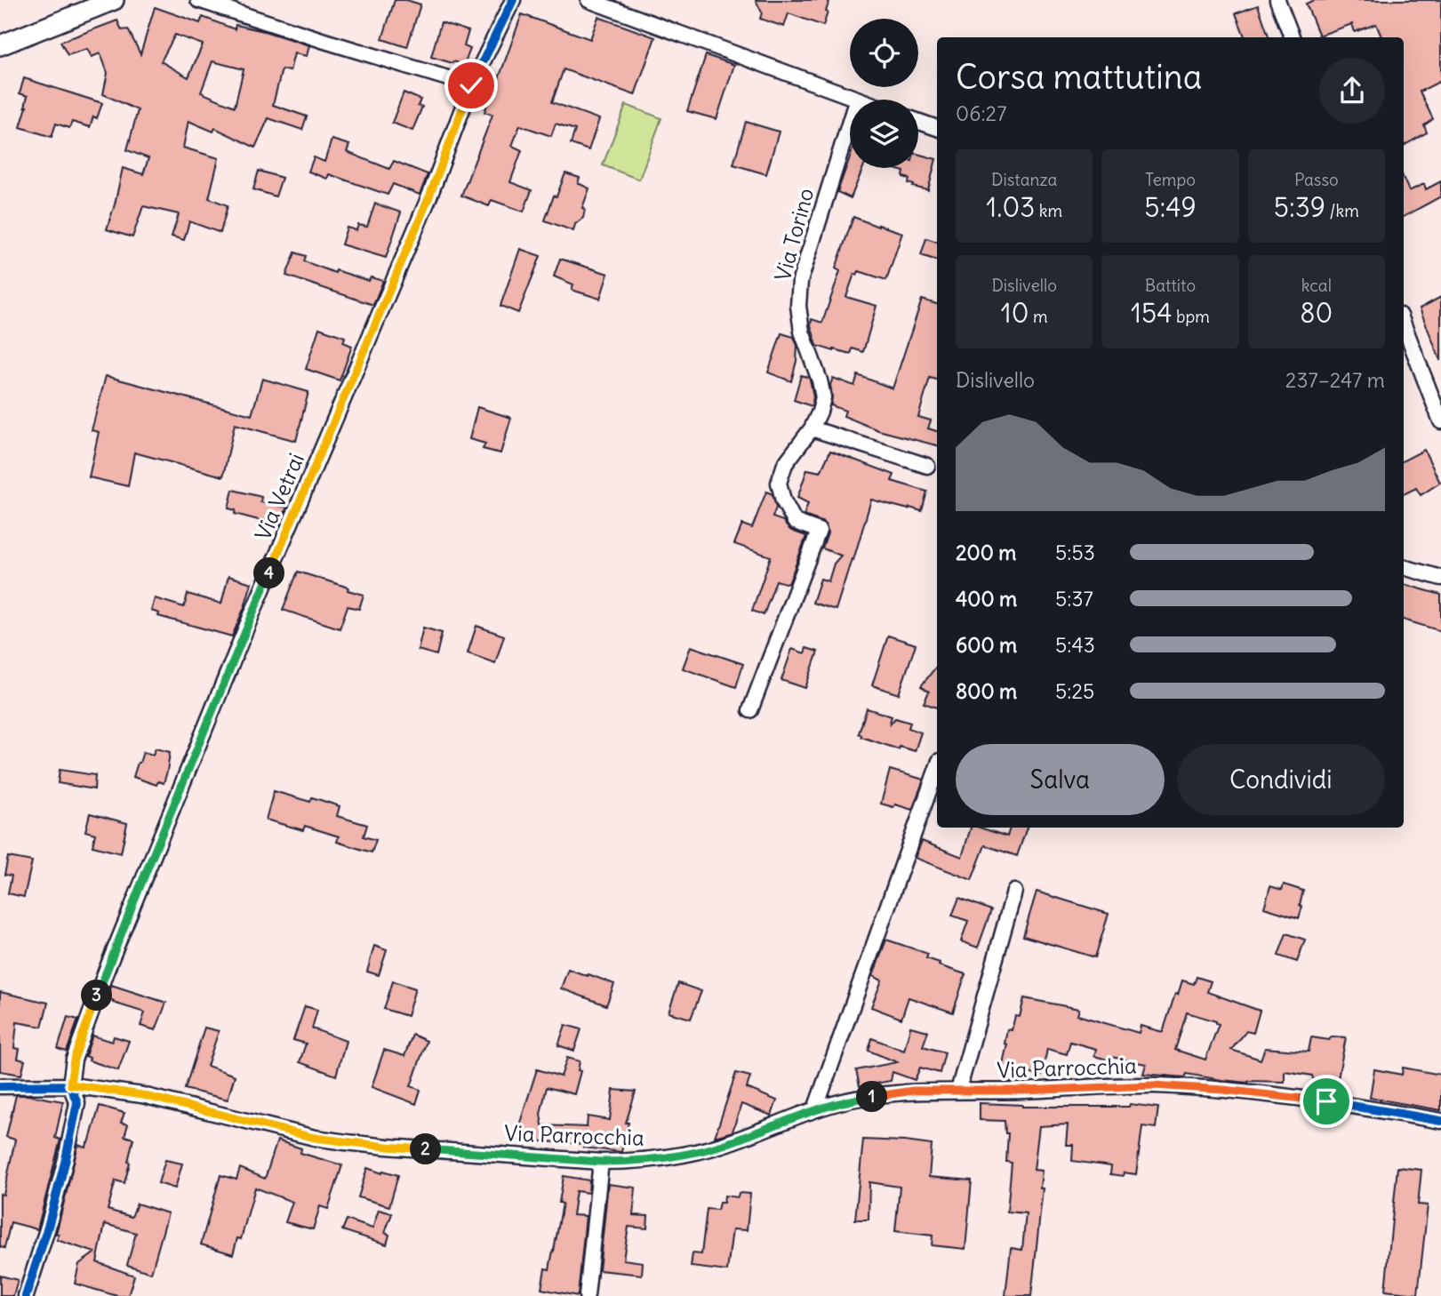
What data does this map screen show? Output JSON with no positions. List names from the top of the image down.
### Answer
{
  "streets": {
    "street": ["Via Torino", "Via Vetrai", "Via Parrocchia"]
  },
  "crossings": [
    ["Via Vetrai", "Via Parrocchia"]
  ],
  "page": {
    "heading": ["Corsa mattutina", "06:27"],
    "stats": [
      ["Distanza", "1.03 km"],
      ["Tempo", "5:49"],
      ["Passo", "5:39 /km"],
      ["Dislivello", "10 m"],
      ["Battito", "154 bpm"],
      ["kcal", "80"]
    ],
    "chart": ["Dislivello", "237–247 m"],
    "list": [
      {
        "name": "200 m",
        "note": "5:53"
      },
      {
        "name": "400 m",
        "note": "5:37"
      },
      {
        "name": "600 m",
        "note": "5:43"
      },
      {
        "name": "800 m",
        "note": "5:25"
      }
    ],
    "pins": [
      "4",
      "3",
      "1",
      "2"
    ],
    "buttons": ["Salva", "Condividi"]
  }
}
